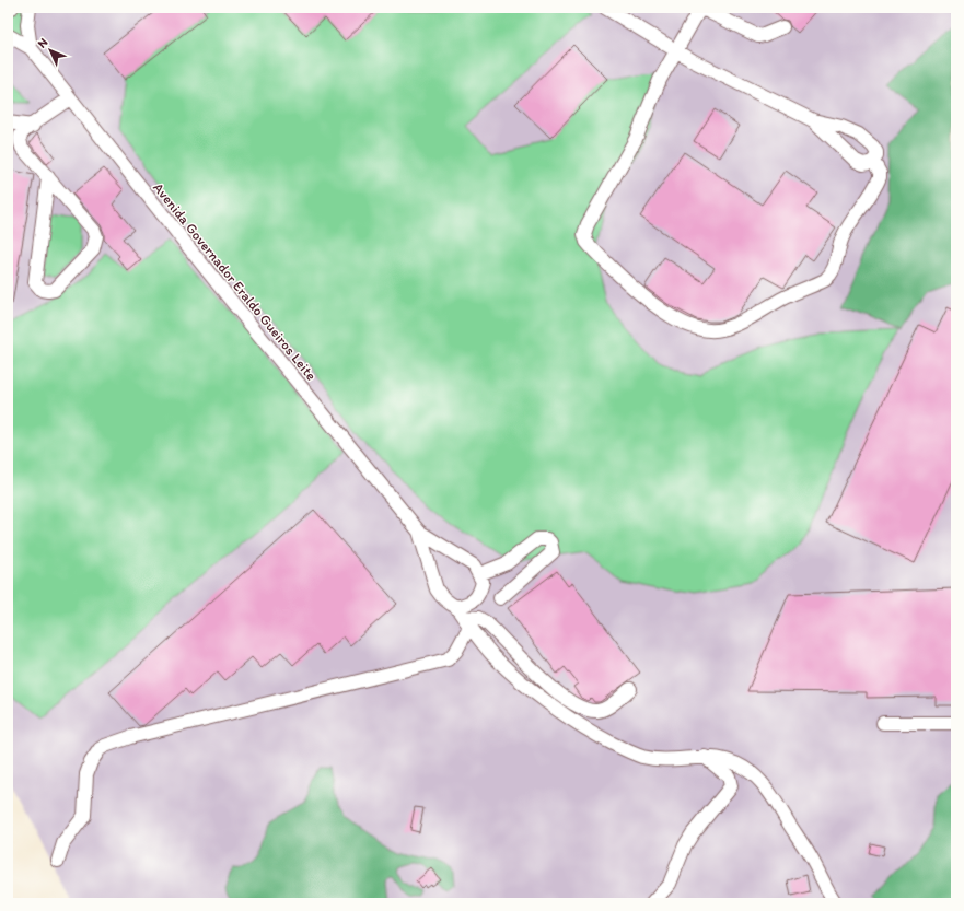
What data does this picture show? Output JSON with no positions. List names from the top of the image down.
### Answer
{
  "streets": {
    "street": ["Avenida Governador Eraldo Gueiros Leite"]
  },
  "north": "top left"
}
